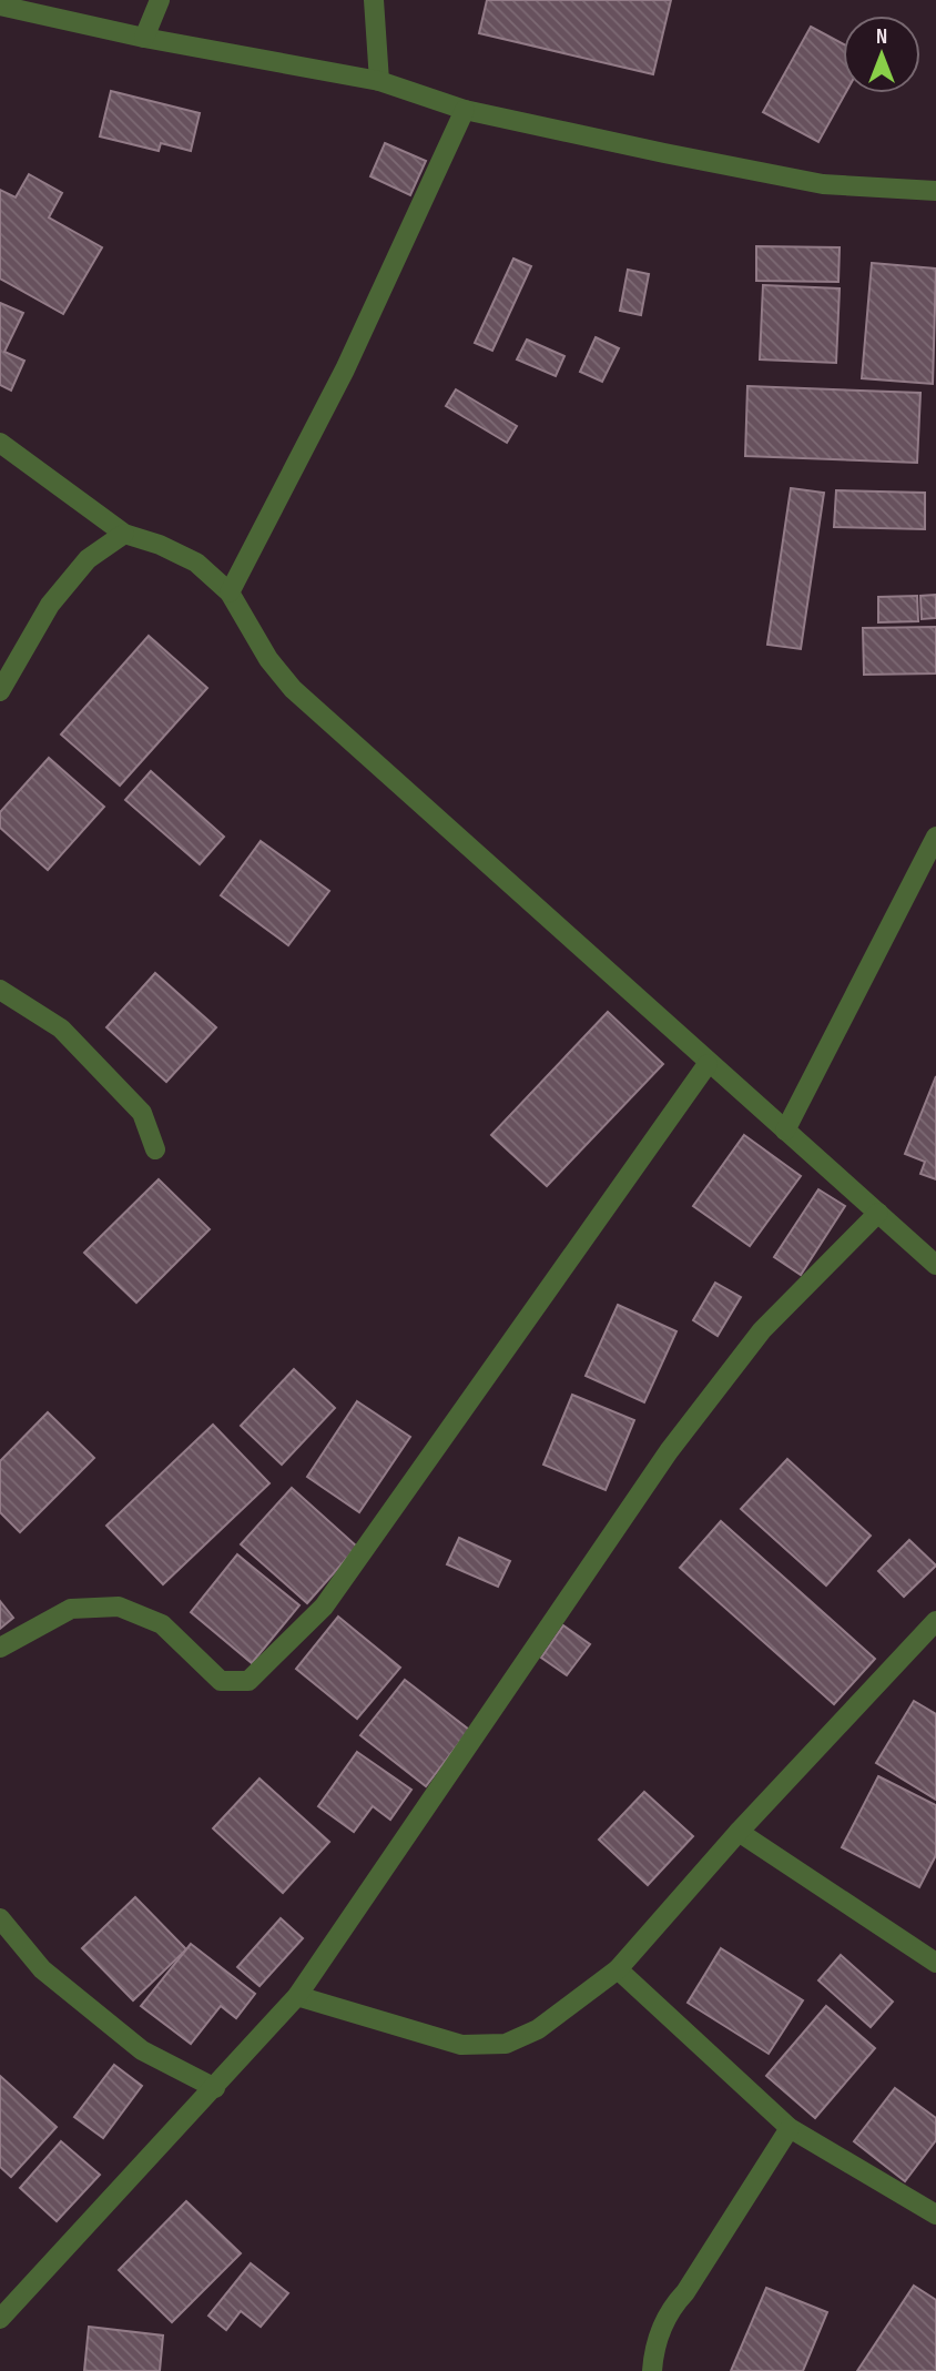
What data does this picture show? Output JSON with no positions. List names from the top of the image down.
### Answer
{
  "north": "top"
}
